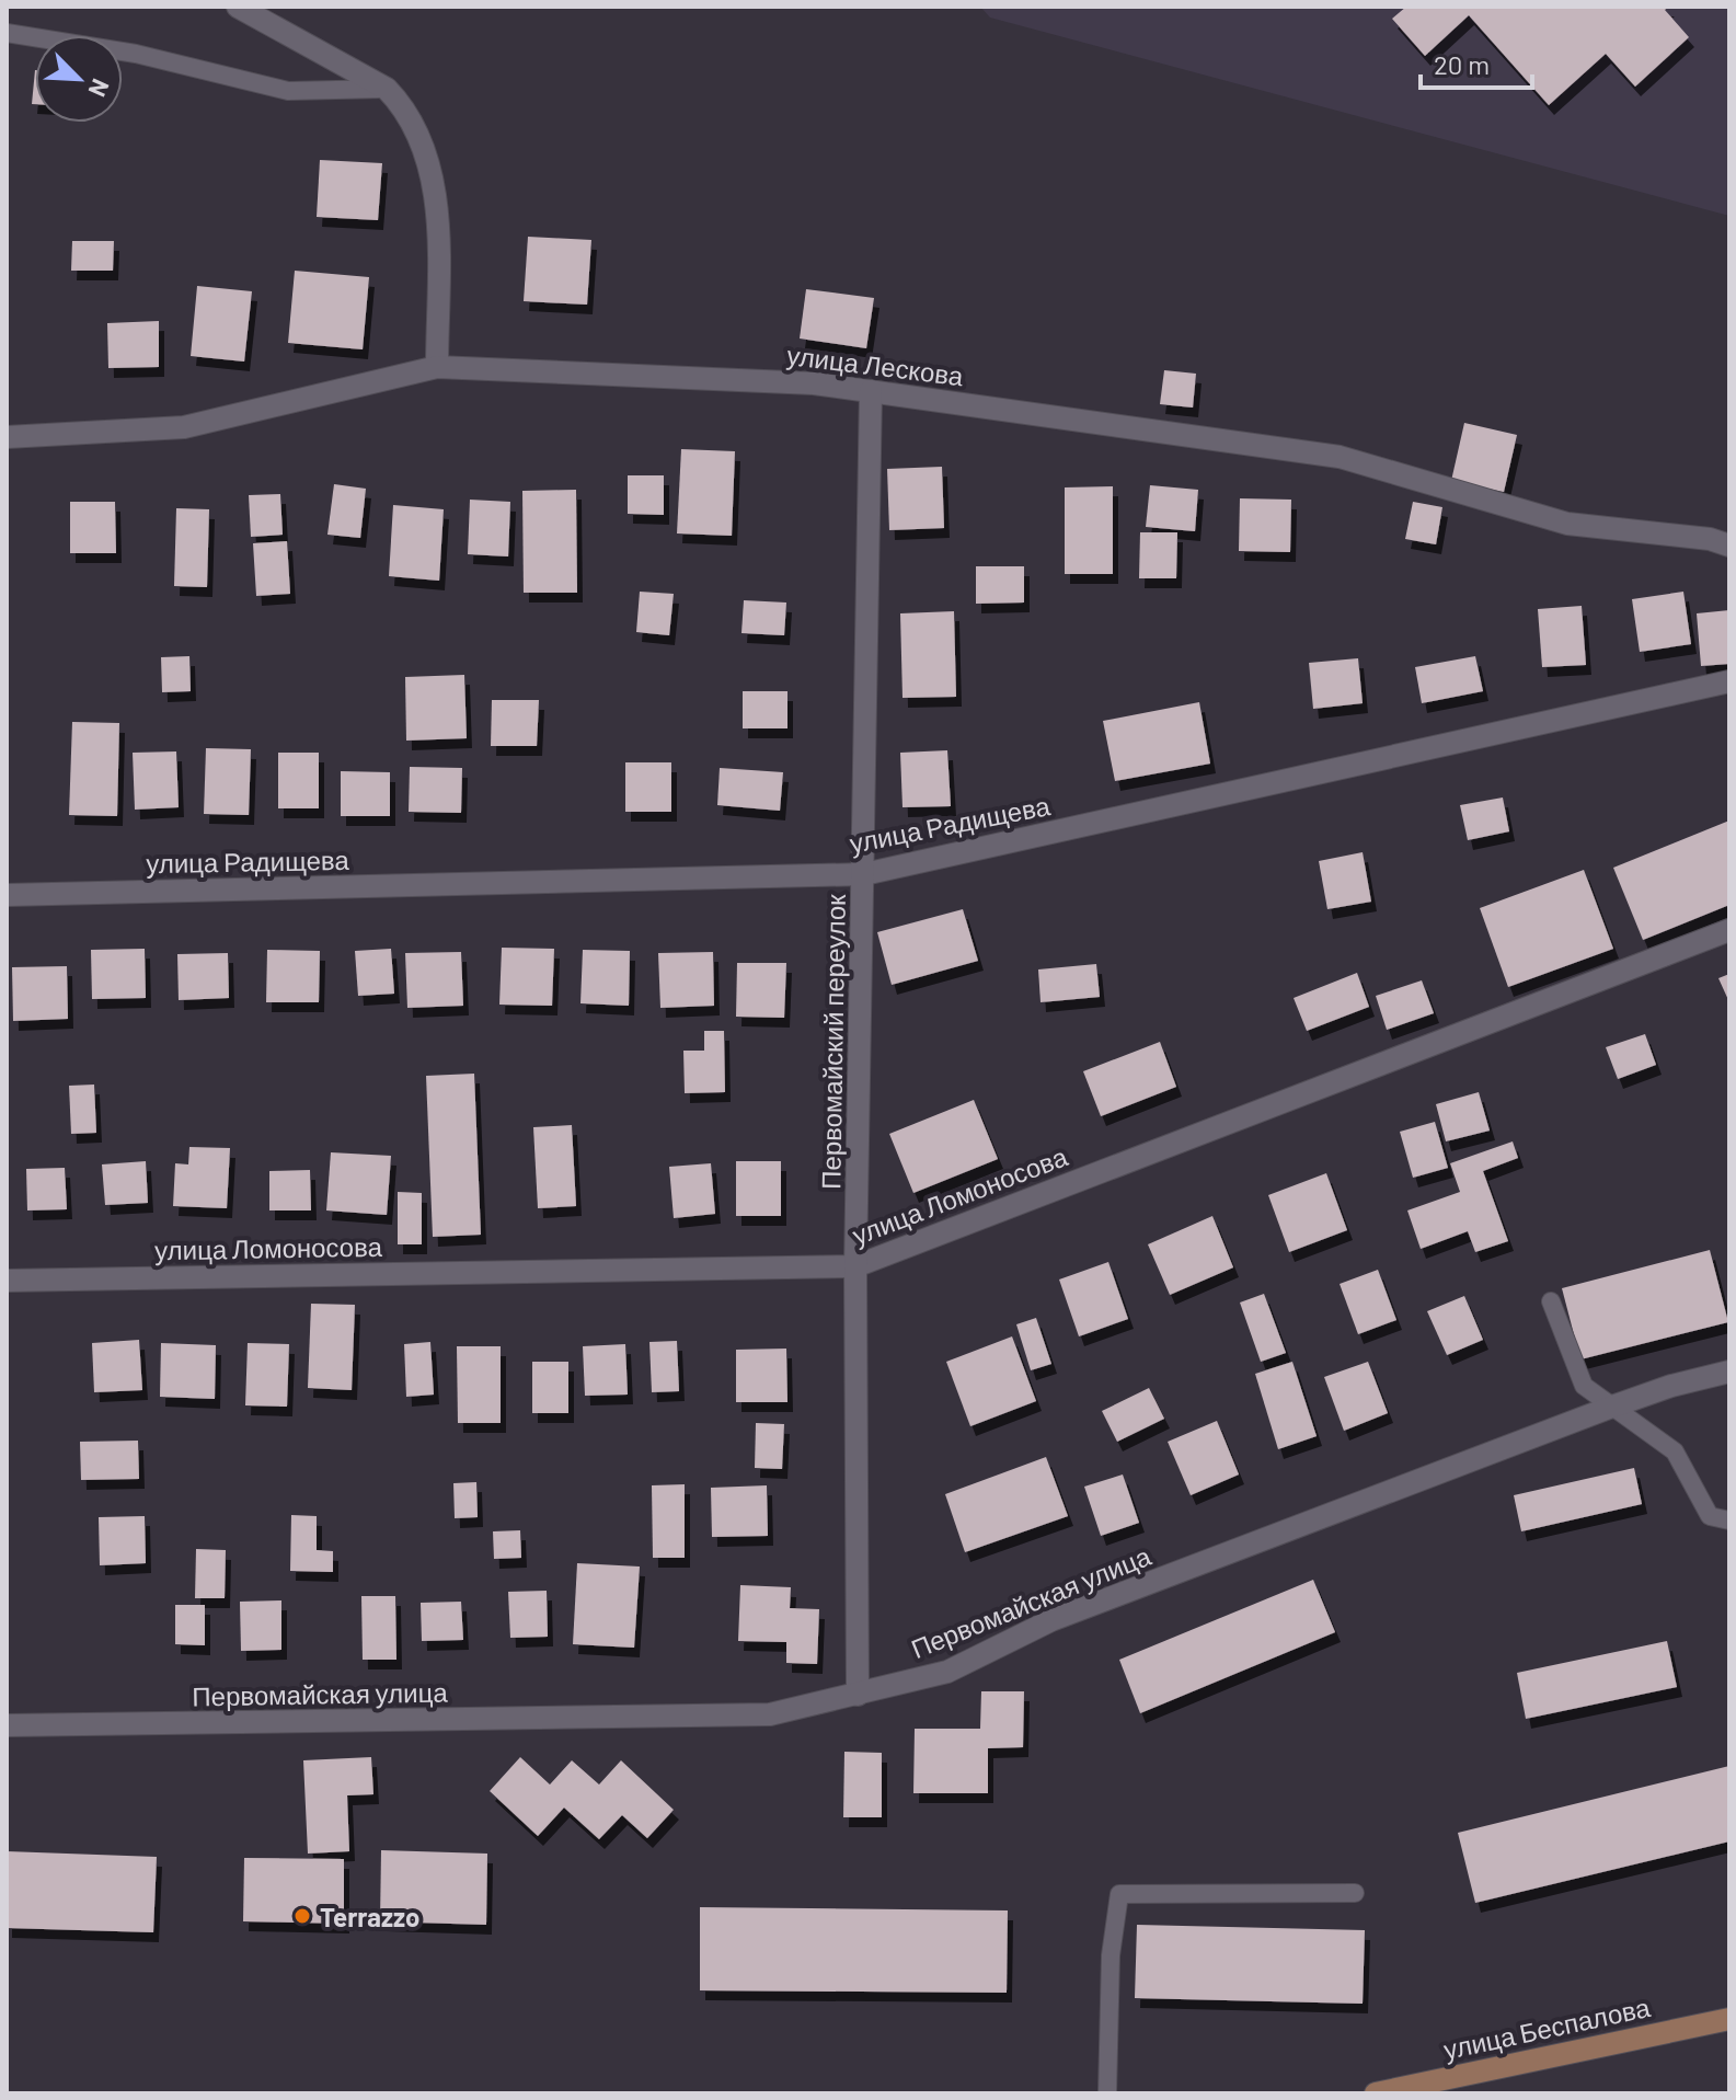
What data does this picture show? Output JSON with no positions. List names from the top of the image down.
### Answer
{
  "streets": {
    "main road": ["улица Беспалова"],
    "street": [
      "улица Лескова",
      "улица Радищева",
      "Первомайский переулок",
      "улица Ломоносова",
      "Первомайская улица"
    ]
  },
  "crossings": [
    ["улица Лескова", "Первомайский переулок"],
    ["улица Радищева", "Первомайский переулок"],
    ["Первомайский переулок", "улица Ломоносова"],
    ["Первомайский переулок", "Первомайская улица"]
  ],
  "places": ["Terrazzo"],
  "scale_bar": "20 m",
  "north": "bottom right"
}
